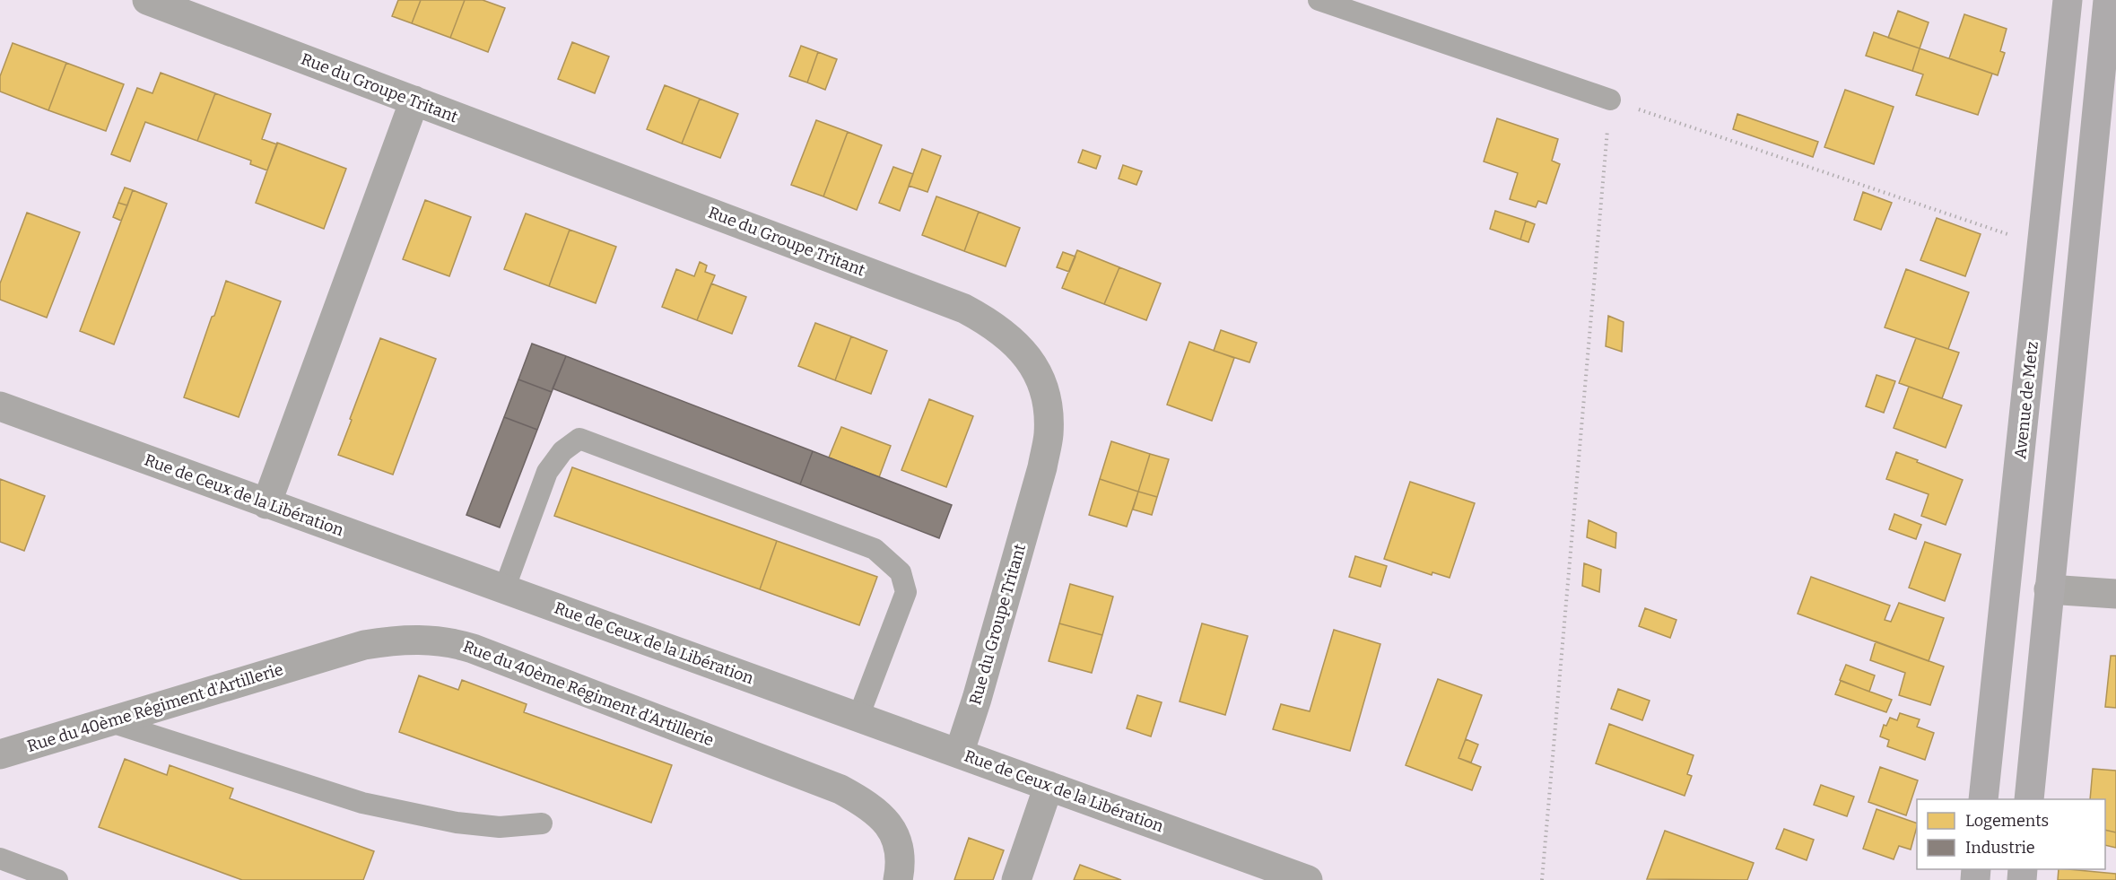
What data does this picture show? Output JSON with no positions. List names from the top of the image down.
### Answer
{
  "streets": {
    "main road": ["Avenue de Metz"],
    "street": ["Rue du Groupe Tritant", "Rue de Ceux de la Libération", "Rue du 40ème Régiment d'Artillerie"]
  },
  "crossings": [
    ["Rue du Groupe Tritant", "Rue de Ceux de la Libération"]
  ],
  "legend": ["Logements", "Industrie"]
}
